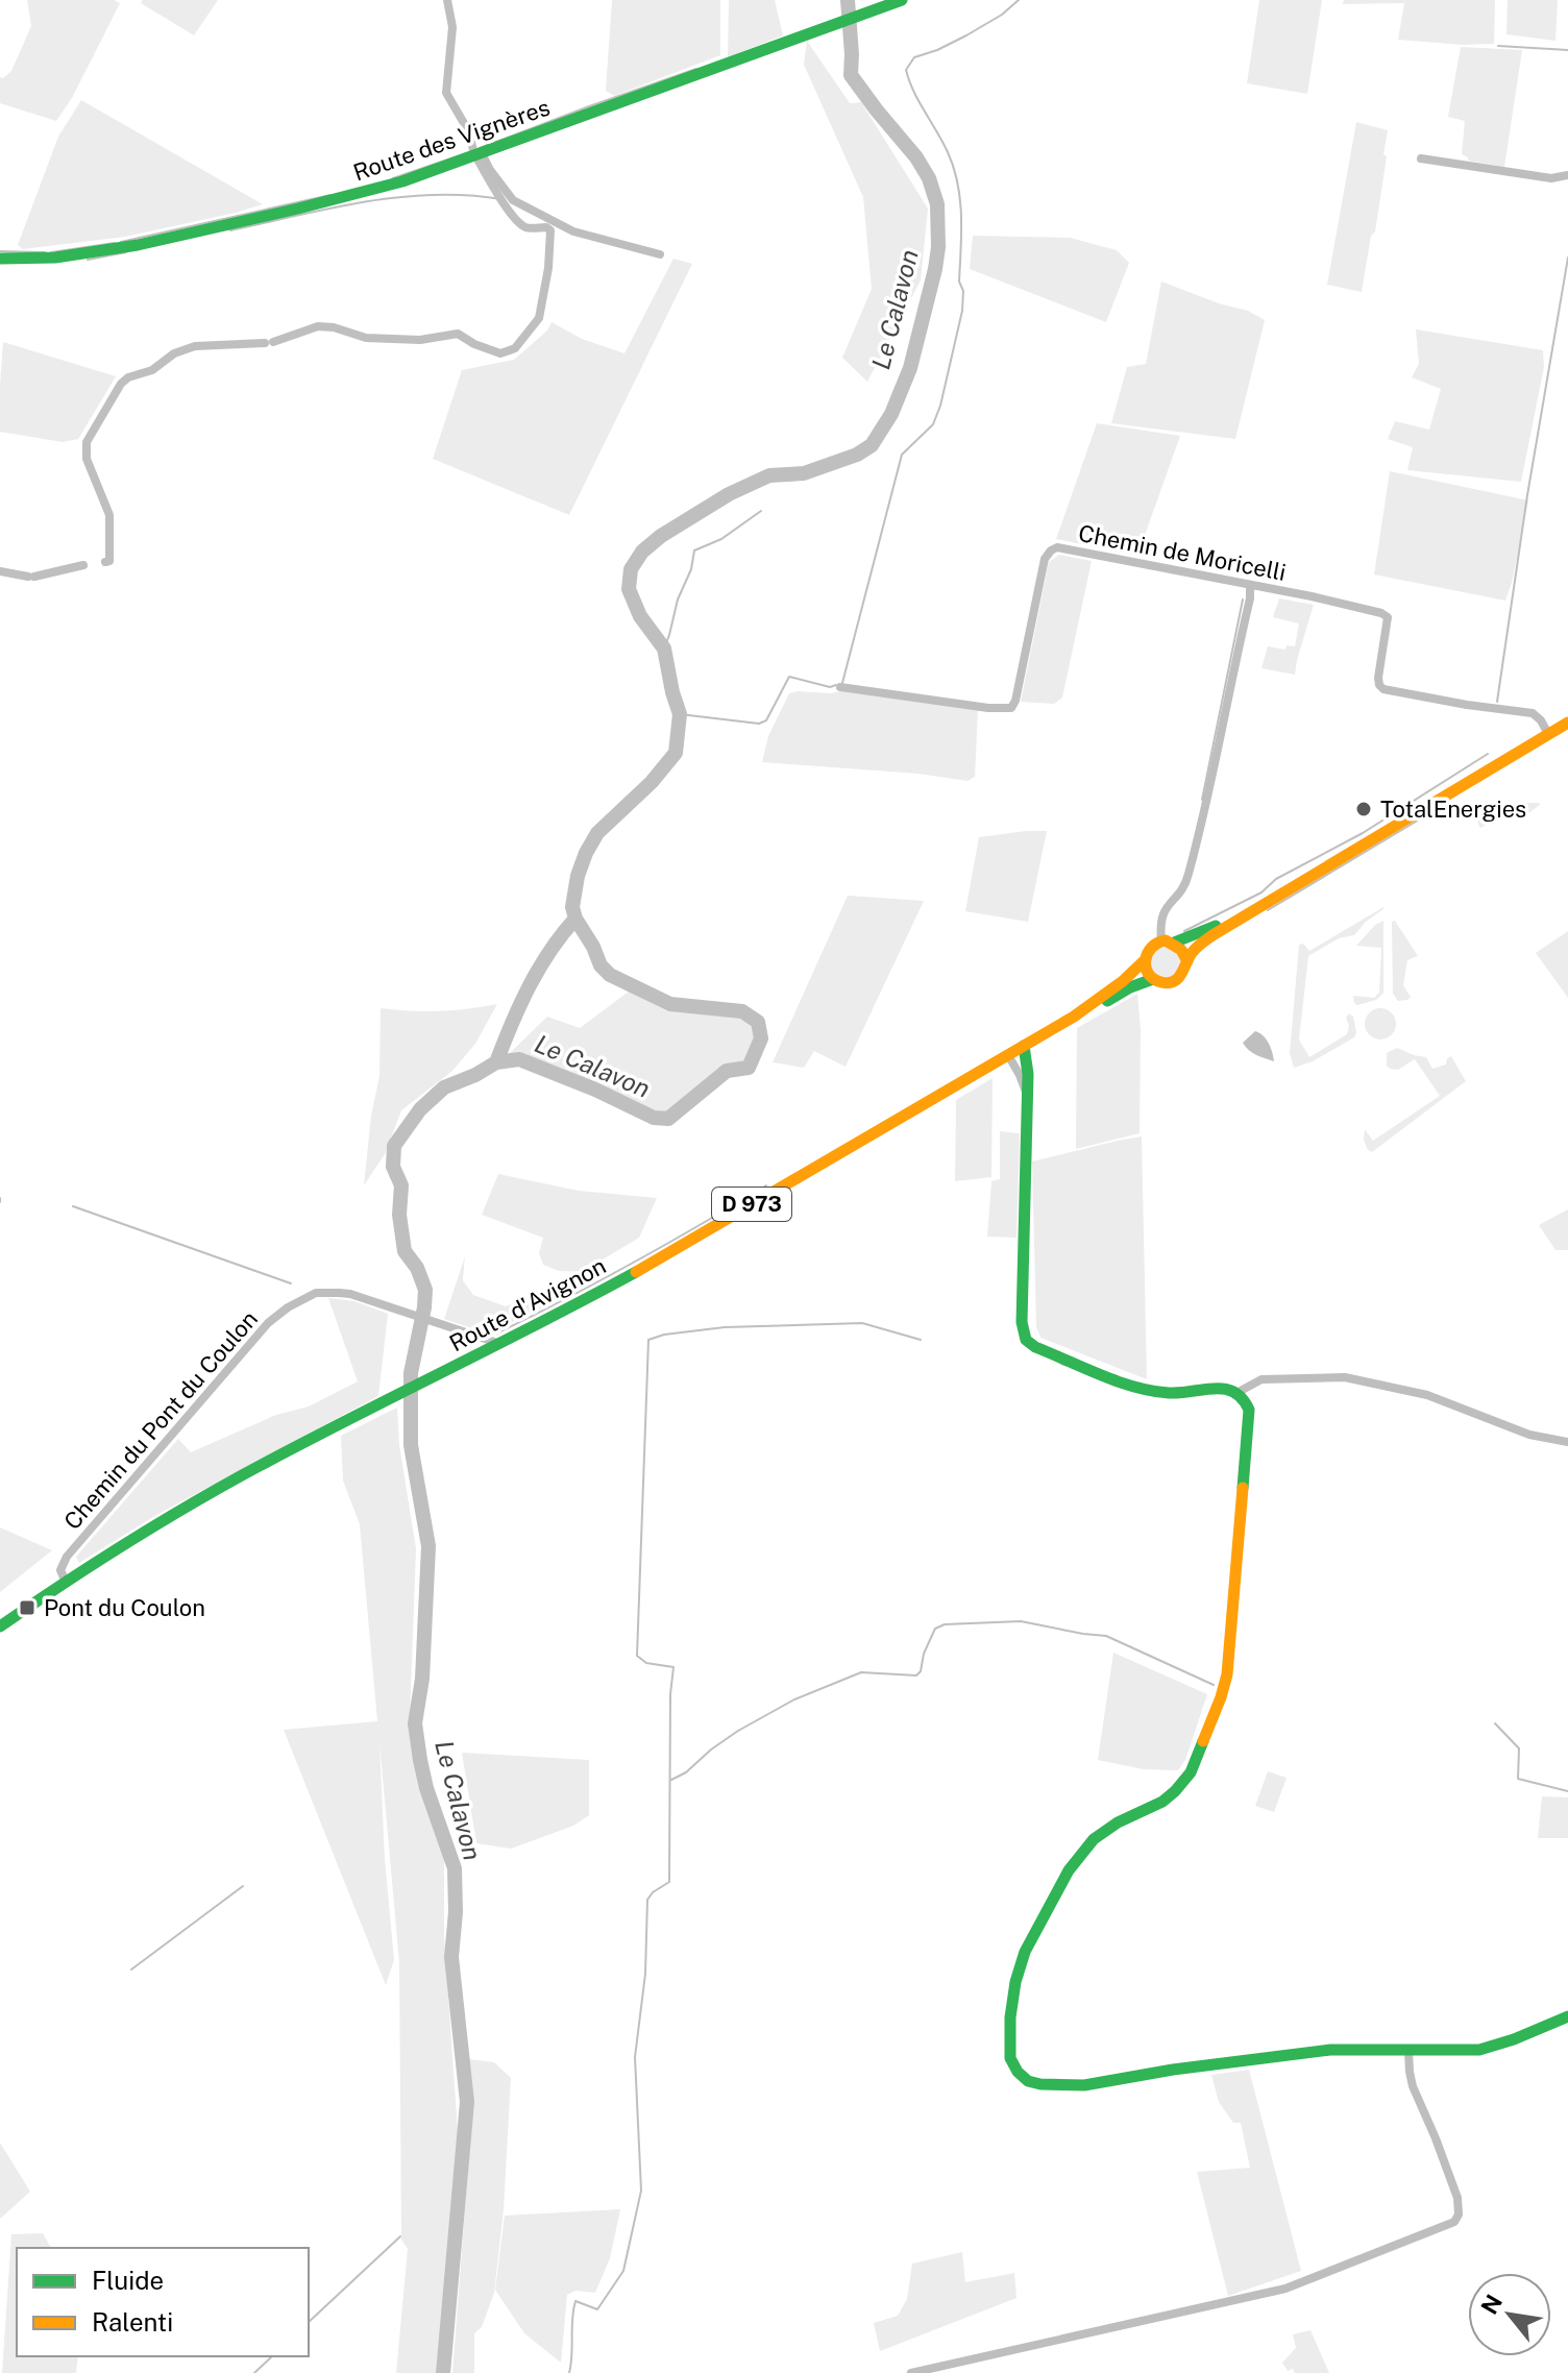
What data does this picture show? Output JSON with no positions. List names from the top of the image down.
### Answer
{
  "streets": {
    "street": [
      "Route des Vignères",
      "Chemin de Moricelli",
      "D 973",
      "Route d'Avignon",
      "Chemin du Pont du Coulon"
    ]
  },
  "crossings": [
    ["Route d'Avignon", "Chemin du Pont du Coulon"]
  ],
  "water": ["Le Calavon"],
  "places": {
    "other": ["TotalEnergies"],
    "transit": ["Pont du Coulon"]
  },
  "legend": ["Fluide", "Ralenti"],
  "north": "top left"
}
